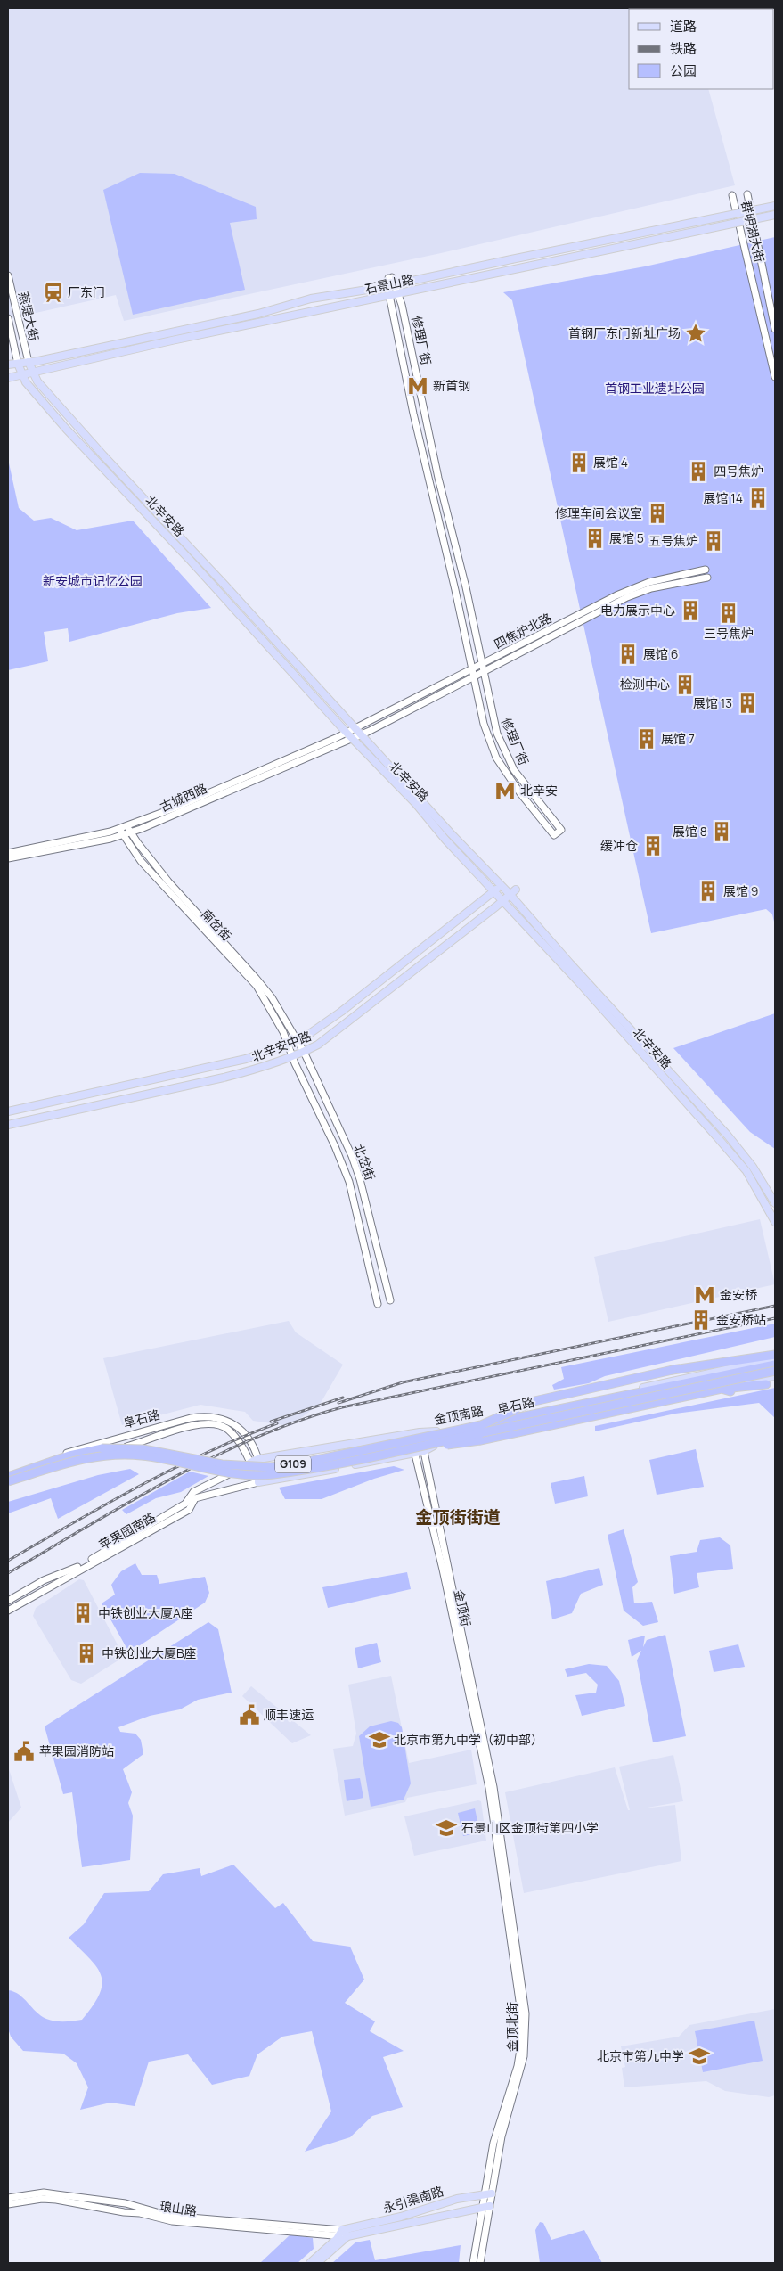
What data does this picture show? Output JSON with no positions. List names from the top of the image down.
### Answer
{
  "streets": {
    "highway": ["阜石路", "G109"],
    "main road": [
      "群明湖大街",
      "石景山路",
      "燕堤大街",
      "修理厂街",
      "北辛安路",
      "四焦炉北路",
      "古城西路",
      "南岔街",
      "北辛安中路",
      "北岔街",
      "金顶南路",
      "苹果园南路",
      "金顶街",
      "金顶北街",
      "永引渠南路",
      "琅山路"
    ]
  },
  "crossings": [
    ["石景山路", "燕堤大街"],
    ["石景山路", "修理厂街"],
    ["石景山路", "北辛安路"],
    ["燕堤大街", "北辛安路"],
    ["修理厂街", "四焦炉北路"],
    ["北辛安路", "四焦炉北路"],
    ["北辛安路", "古城西路"],
    ["北辛安路", "北辛安中路"],
    ["四焦炉北路", "古城西路"],
    ["古城西路", "南岔街"],
    ["南岔街", "北辛安中路"],
    ["南岔街", "北岔街"],
    ["北辛安中路", "北岔街"],
    ["阜石路", "金顶南路"],
    ["阜石路", "苹果园南路"],
    ["阜石路", "金顶街"],
    ["金顶南路", "苹果园南路"],
    ["金顶南路", "金顶街"],
    ["金顶街", "金顶北街"],
    ["金顶北街", "永引渠南路"],
    ["永引渠南路", "琅山路"]
  ],
  "districts": ["金顶街街道"],
  "parks": ["首钢工业遗址公园", "新安城市记忆公园"],
  "places": {
    "station": ["厂东门"],
    "place": ["首钢厂东门新址广场"],
    "metro station": ["新首钢", "北辛安", "金安桥"],
    "building": [
      "展馆 4",
      "四号焦炉",
      "展馆 14",
      "修理车间会议室",
      "展馆 5",
      "五号焦炉",
      "电力展示中心",
      "三号焦炉",
      "展馆 6",
      "检测中心",
      "展馆 13",
      "展馆 7",
      "展馆 8",
      "缓冲仓",
      "展馆 9",
      "金安桥站",
      "中铁创业大厦A座",
      "中铁创业大厦B座"
    ],
    "public building": ["顺丰速运", "苹果园消防站"],
    "school or university": ["北京市第九中学（初中部）", "石景山区金顶街第四小学", "北京市第九中学"]
  },
  "legend": ["道路", "铁路", "公园"]
}
